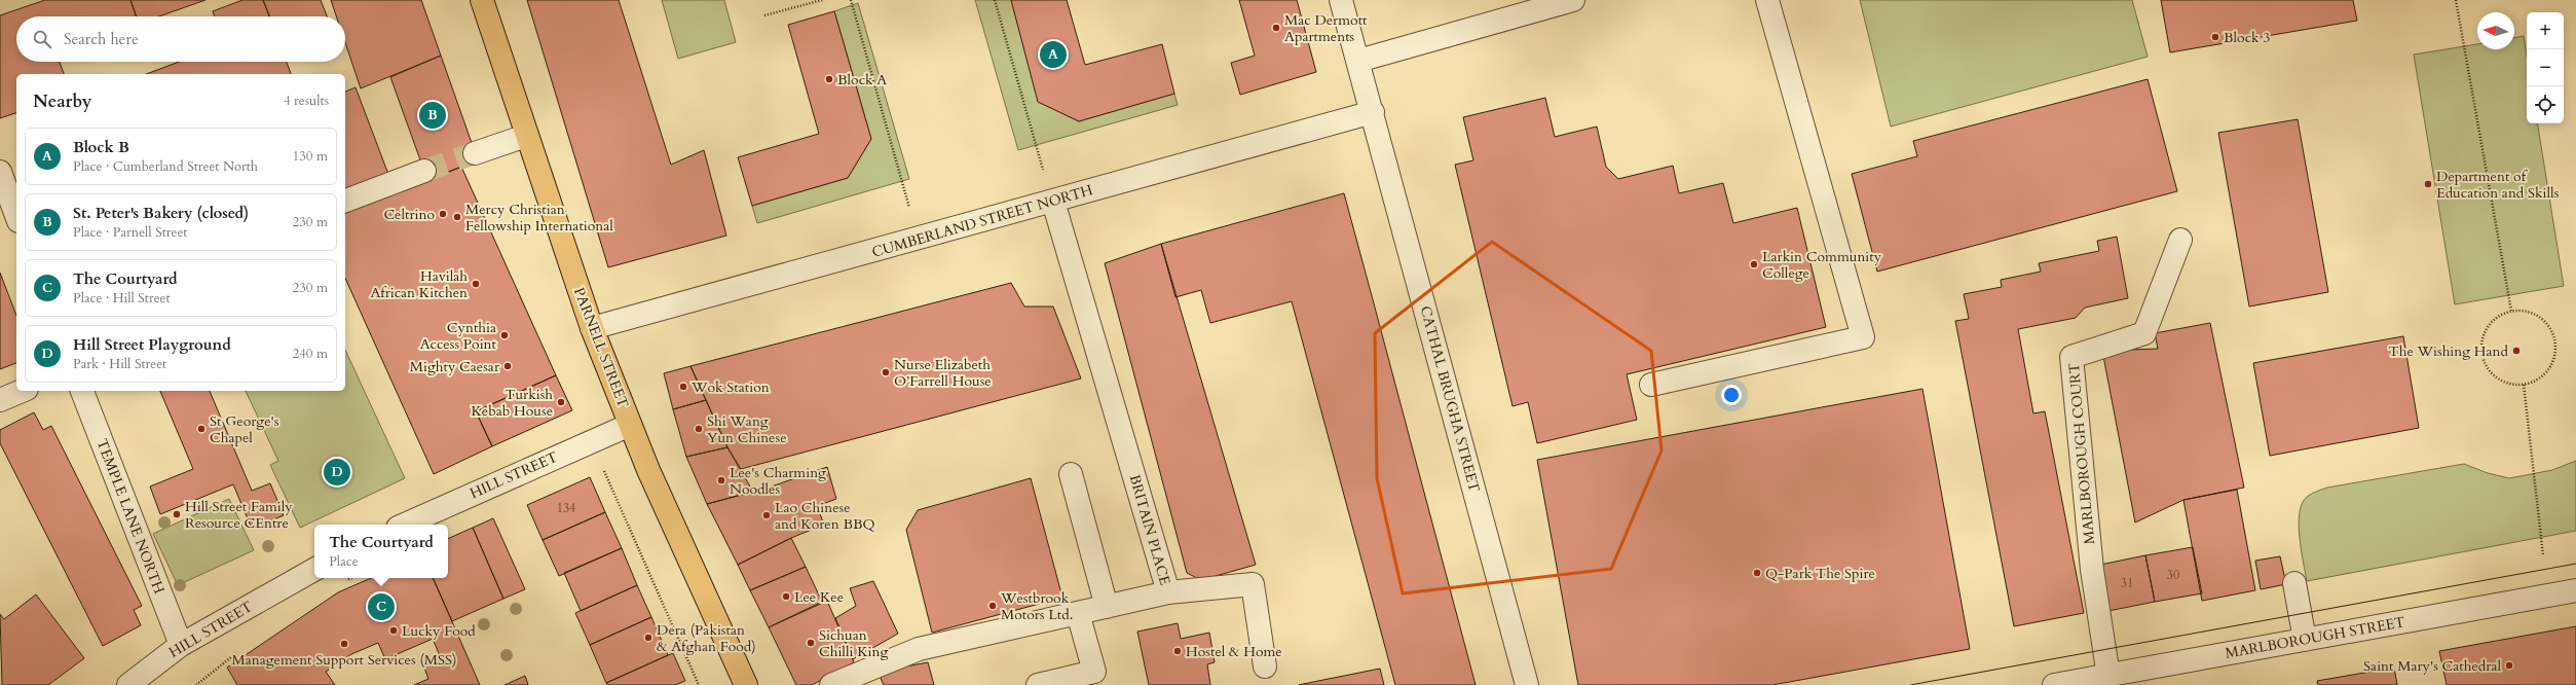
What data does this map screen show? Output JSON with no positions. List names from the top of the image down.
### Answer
{
  "streets": {
    "main road": ["PARNELL STREET"],
    "street": [
      "CUMBERLAND STREET NORTH",
      "CATHAL BRUGHA STREET",
      "MARLBOROUGH COURT",
      "HILL STREET",
      "TEMPLE LANE NORTH",
      "BRITAIN PLACE",
      "MARLBOROUGH STREET"
    ]
  },
  "crossings": [
    ["CUMBERLAND STREET NORTH", "PARNELL STREET"],
    ["CUMBERLAND STREET NORTH", "CATHAL BRUGHA STREET"],
    ["CUMBERLAND STREET NORTH", "BRITAIN PLACE"],
    ["PARNELL STREET", "HILL STREET"],
    ["MARLBOROUGH COURT", "MARLBOROUGH STREET"],
    ["HILL STREET", "TEMPLE LANE NORTH"]
  ],
  "places": [
    "Mac Dermott Apartments",
    "Block 3",
    "Block A",
    "Department of Education and Skills",
    "Celtrino",
    "Mercy Christian Fellowship International",
    "Larkin Community College",
    "Havilah African Kitchen",
    "Cynthia Access Point",
    "The Wishing Hand",
    "Mighty Caesar",
    "Nurse Elizabeth O’Farrell House",
    "Wok Station",
    "Turkish Kebab House",
    "St George's Chapel",
    "Shi Wang Yun Chinese",
    "Lee's Charming Noodles",
    "Hill Street Family Resource CEntre",
    "Lao Chinese and Koren BBQ",
    "Q-Park The Spire",
    "Lee Kee",
    "Westbrook Motors Ltd.",
    "Lucky Food",
    "Dera (Pakistan & Afghan Food)",
    "Sichuan Chilli King",
    "Management Support Services (MSS)",
    "Hostel & Home",
    "Saint Mary's Cathedral"
  ],
  "house_numbers": ["134", "30", "31"],
  "north": "left",
  "page": {
    "map_buttons": ["+", "−"],
    "search": "Search here",
    "pins": [
      "A",
      "B",
      "D",
      "C"
    ],
    "heading": ["Nearby", "4 results"],
    "list": [
      {
        "mark": "A",
        "name": "Block B",
        "note": "Place · Cumberland Street North",
        "value": "130 m"
      },
      {
        "mark": "B",
        "name": "St. Peter's Bakery (closed)",
        "note": "Place · Parnell Street",
        "value": "230 m"
      },
      {
        "mark": "C",
        "name": "The Courtyard",
        "note": "Place · Hill Street",
        "value": "230 m"
      },
      {
        "mark": "D",
        "name": "Hill Street Playground",
        "note": "Park · Hill Street",
        "value": "240 m"
      }
    ],
    "popup": ["The Courtyard", "Place"]
  }
}
